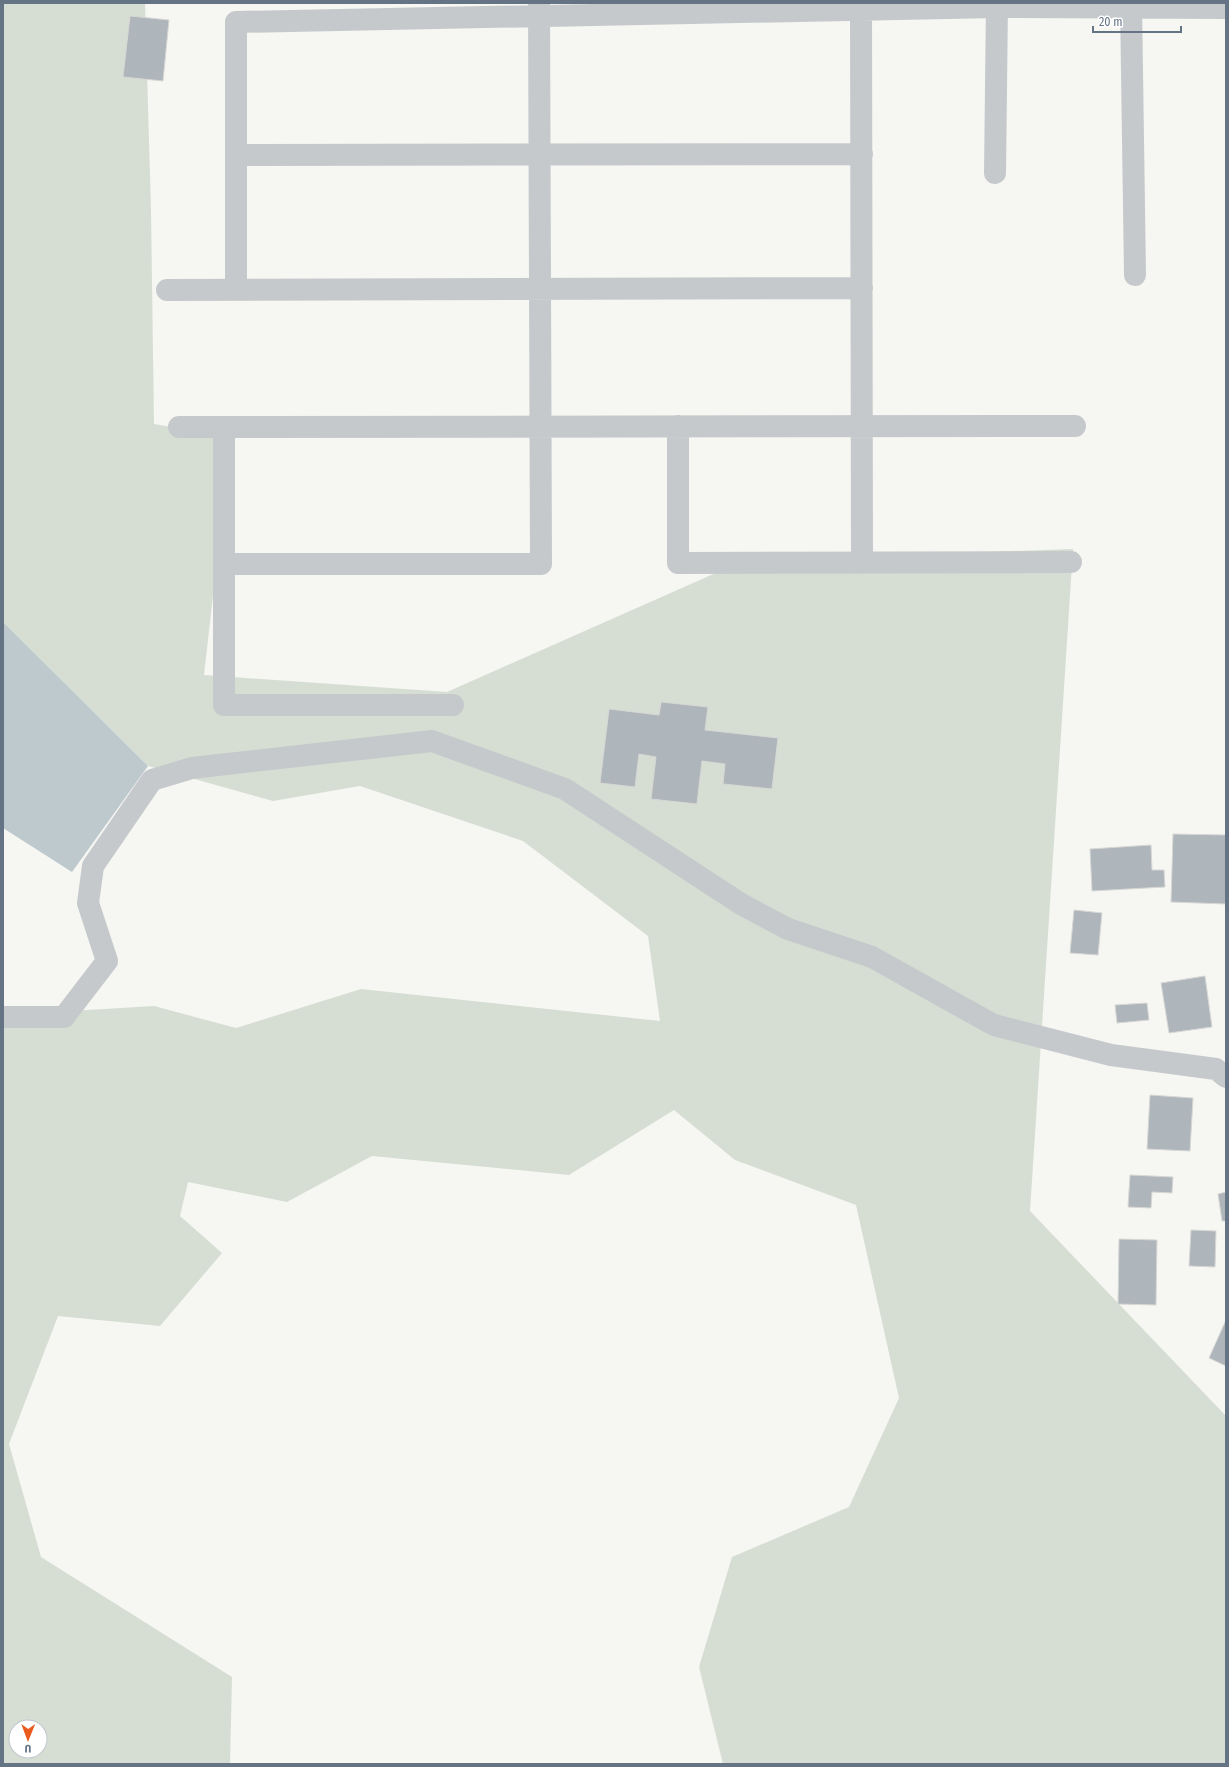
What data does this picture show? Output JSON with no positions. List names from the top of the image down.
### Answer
{
  "scale_bar": "20 m",
  "north": "bottom"
}
